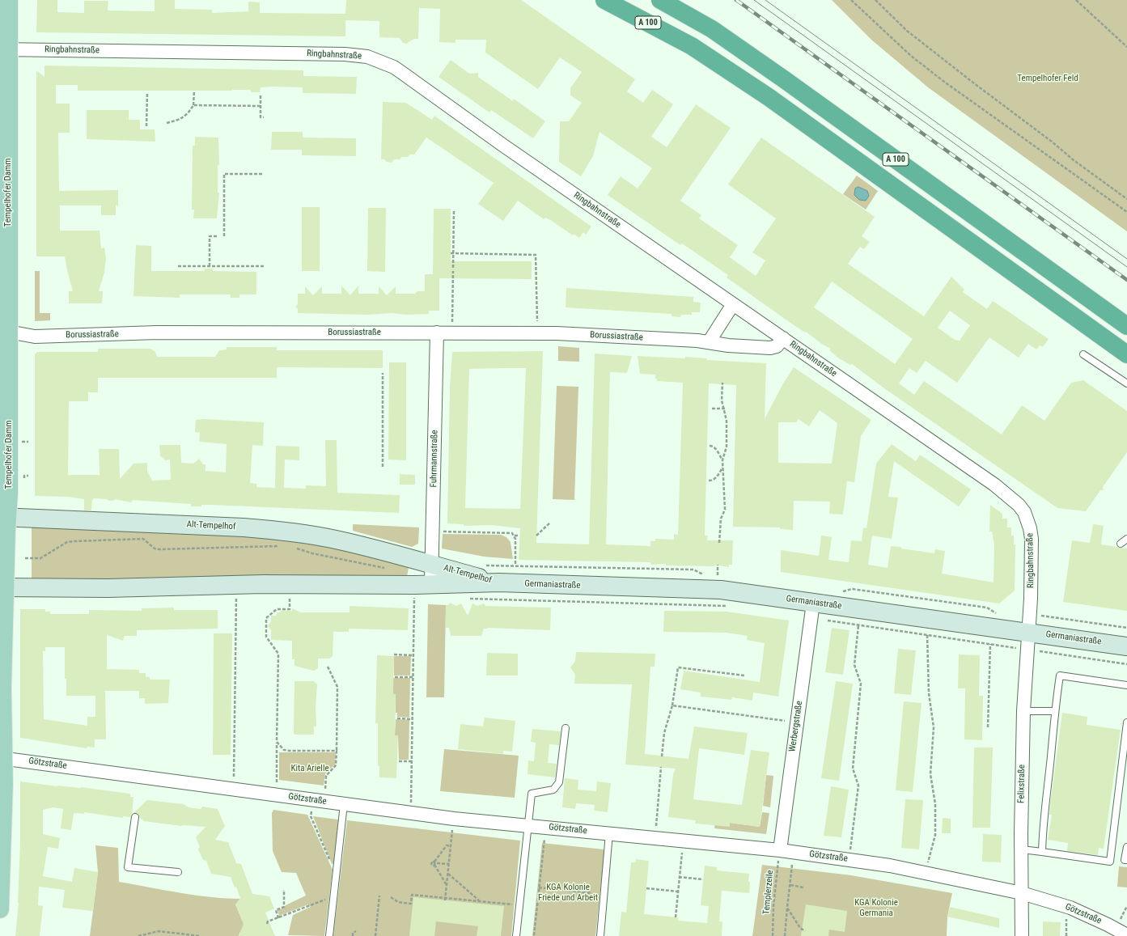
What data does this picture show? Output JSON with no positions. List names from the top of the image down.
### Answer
{
  "streets": {
    "highway": ["A 100"],
    "main road": ["Tempelhofer Damm"],
    "street": [
      "Ringbahnstraße",
      "Borussiastraße",
      "Fuhrmannstraße",
      "Alt-Tempelhof",
      "Germaniastraße",
      "Werbergstraße",
      "Götzstraße",
      "Felixstraße"
    ],
    "path": ["Templerzeile"]
  },
  "crossings": [
    ["Ringbahnstraße", "Tempelhofer Damm"],
    ["Ringbahnstraße", "Borussiastraße"],
    ["Ringbahnstraße", "Germaniastraße"],
    ["Ringbahnstraße", "Felixstraße"],
    ["Tempelhofer Damm", "Borussiastraße"],
    ["Tempelhofer Damm", "Alt-Tempelhof"],
    ["Tempelhofer Damm", "Götzstraße"],
    ["Borussiastraße", "Fuhrmannstraße"],
    ["Fuhrmannstraße", "Alt-Tempelhof"],
    ["Alt-Tempelhof", "Germaniastraße"],
    ["Germaniastraße", "Werbergstraße"],
    ["Germaniastraße", "Felixstraße"],
    ["Werbergstraße", "Götzstraße"],
    ["Werbergstraße", "Templerzeile"],
    ["Götzstraße", "Felixstraße"],
    ["Götzstraße", "Templerzeile"]
  ],
  "parks": [
    "Tempelhofer Feld",
    "Kita Arielle",
    "KGA Kolonie Friede und Arbeit",
    "KGA Kolonie Germania"
  ]
}
